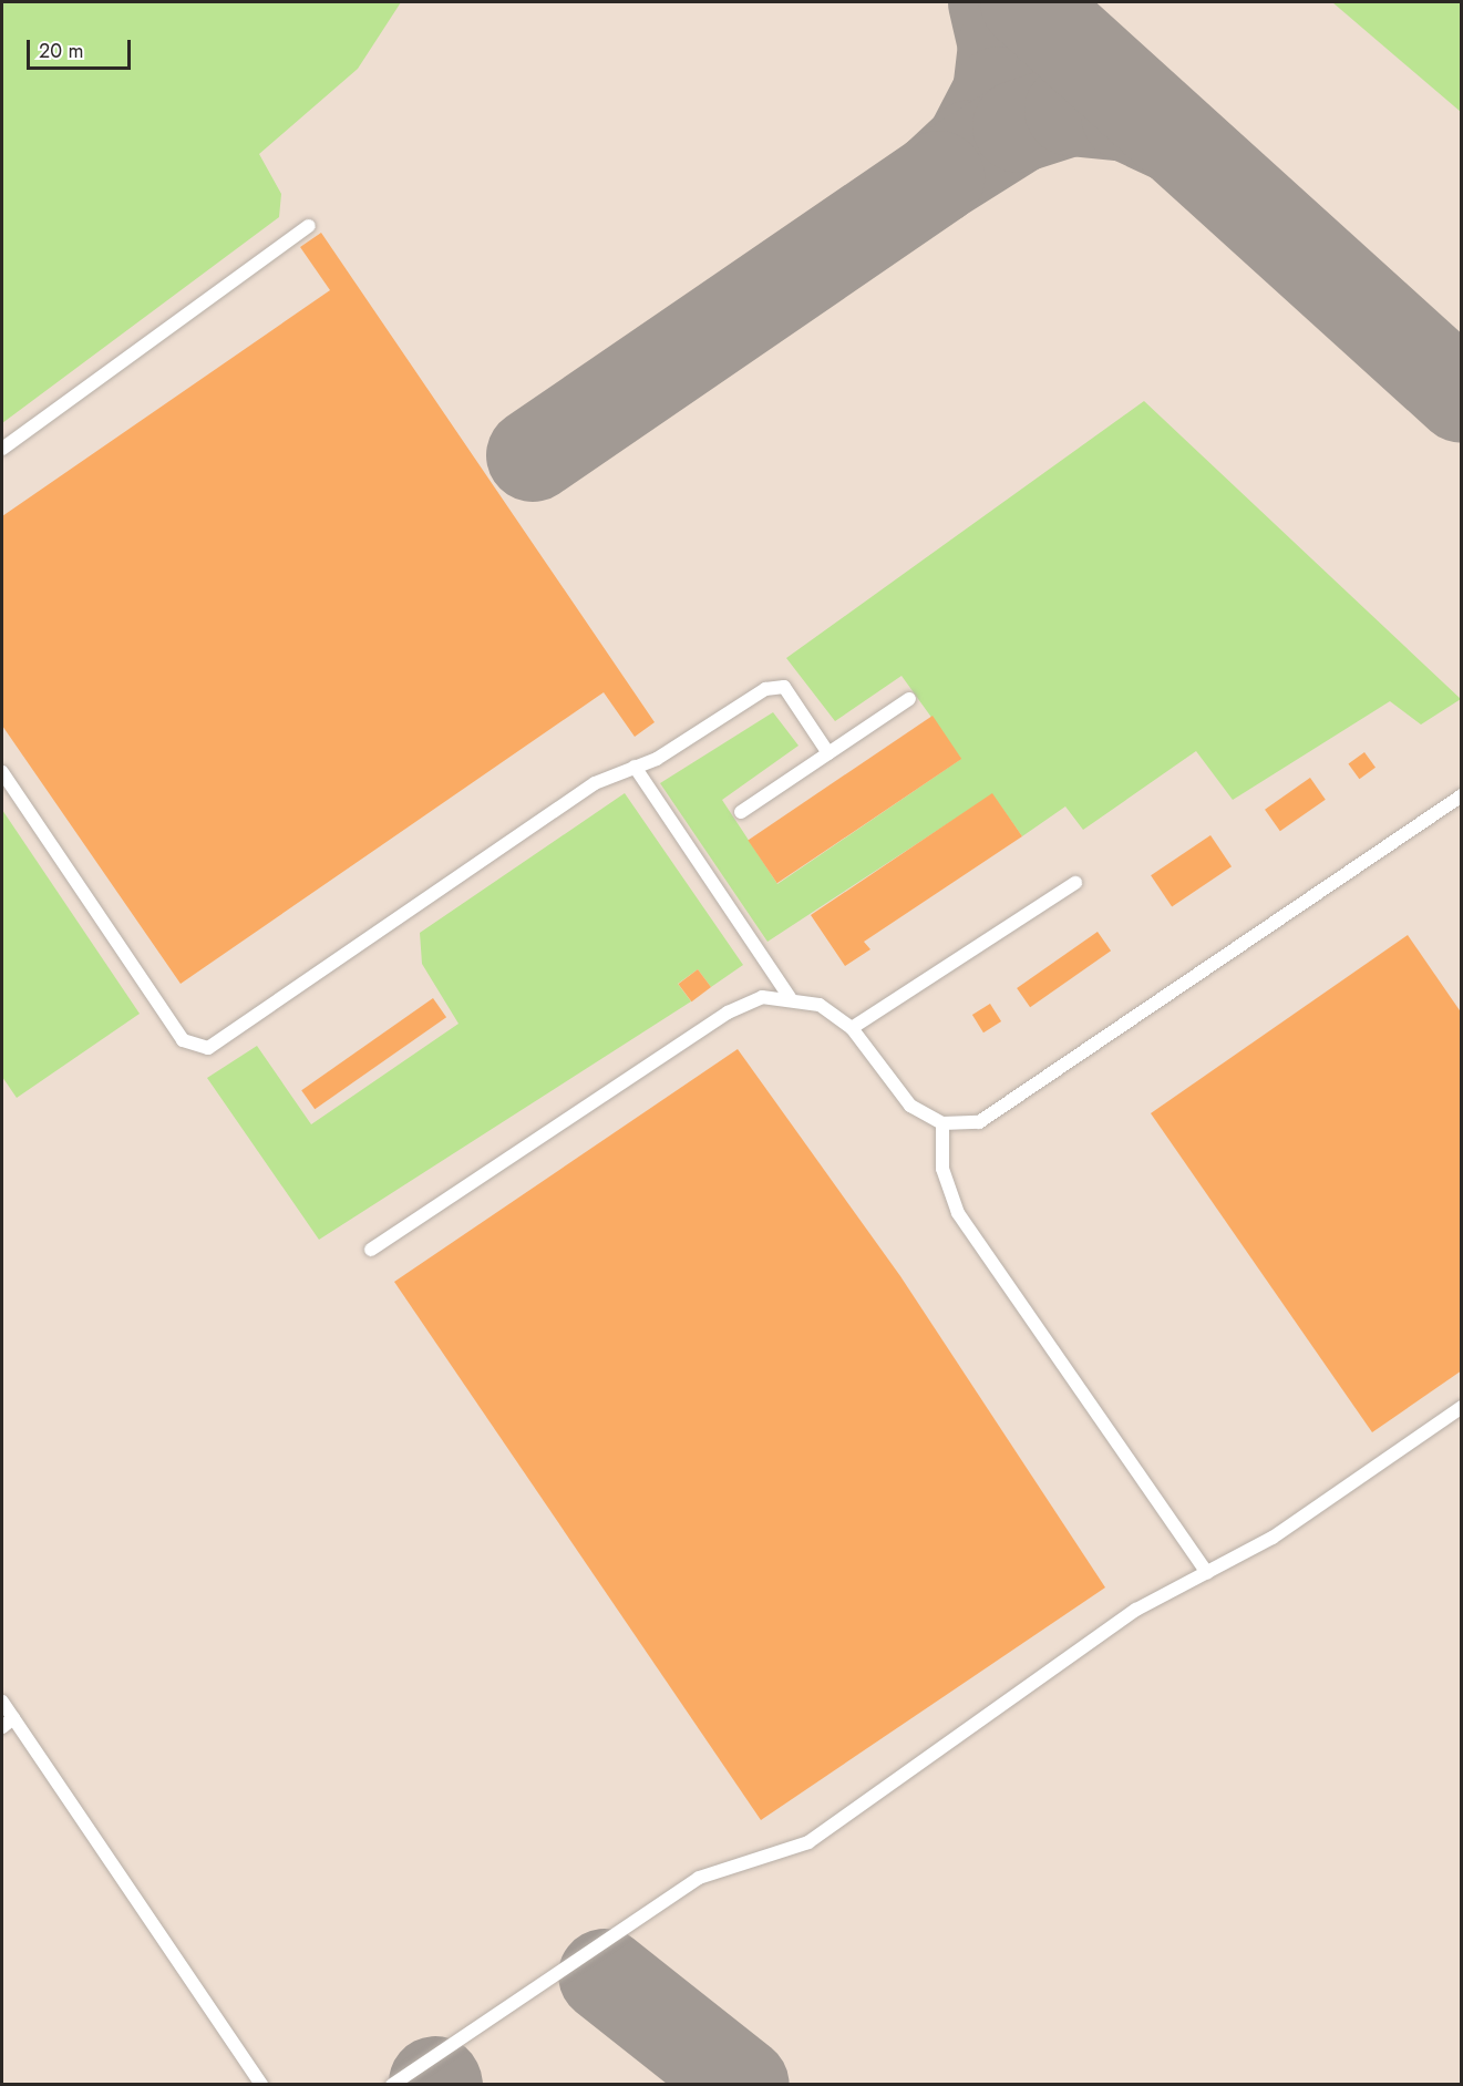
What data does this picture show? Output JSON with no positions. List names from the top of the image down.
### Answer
{
  "scale_bar": "20 m"
}
